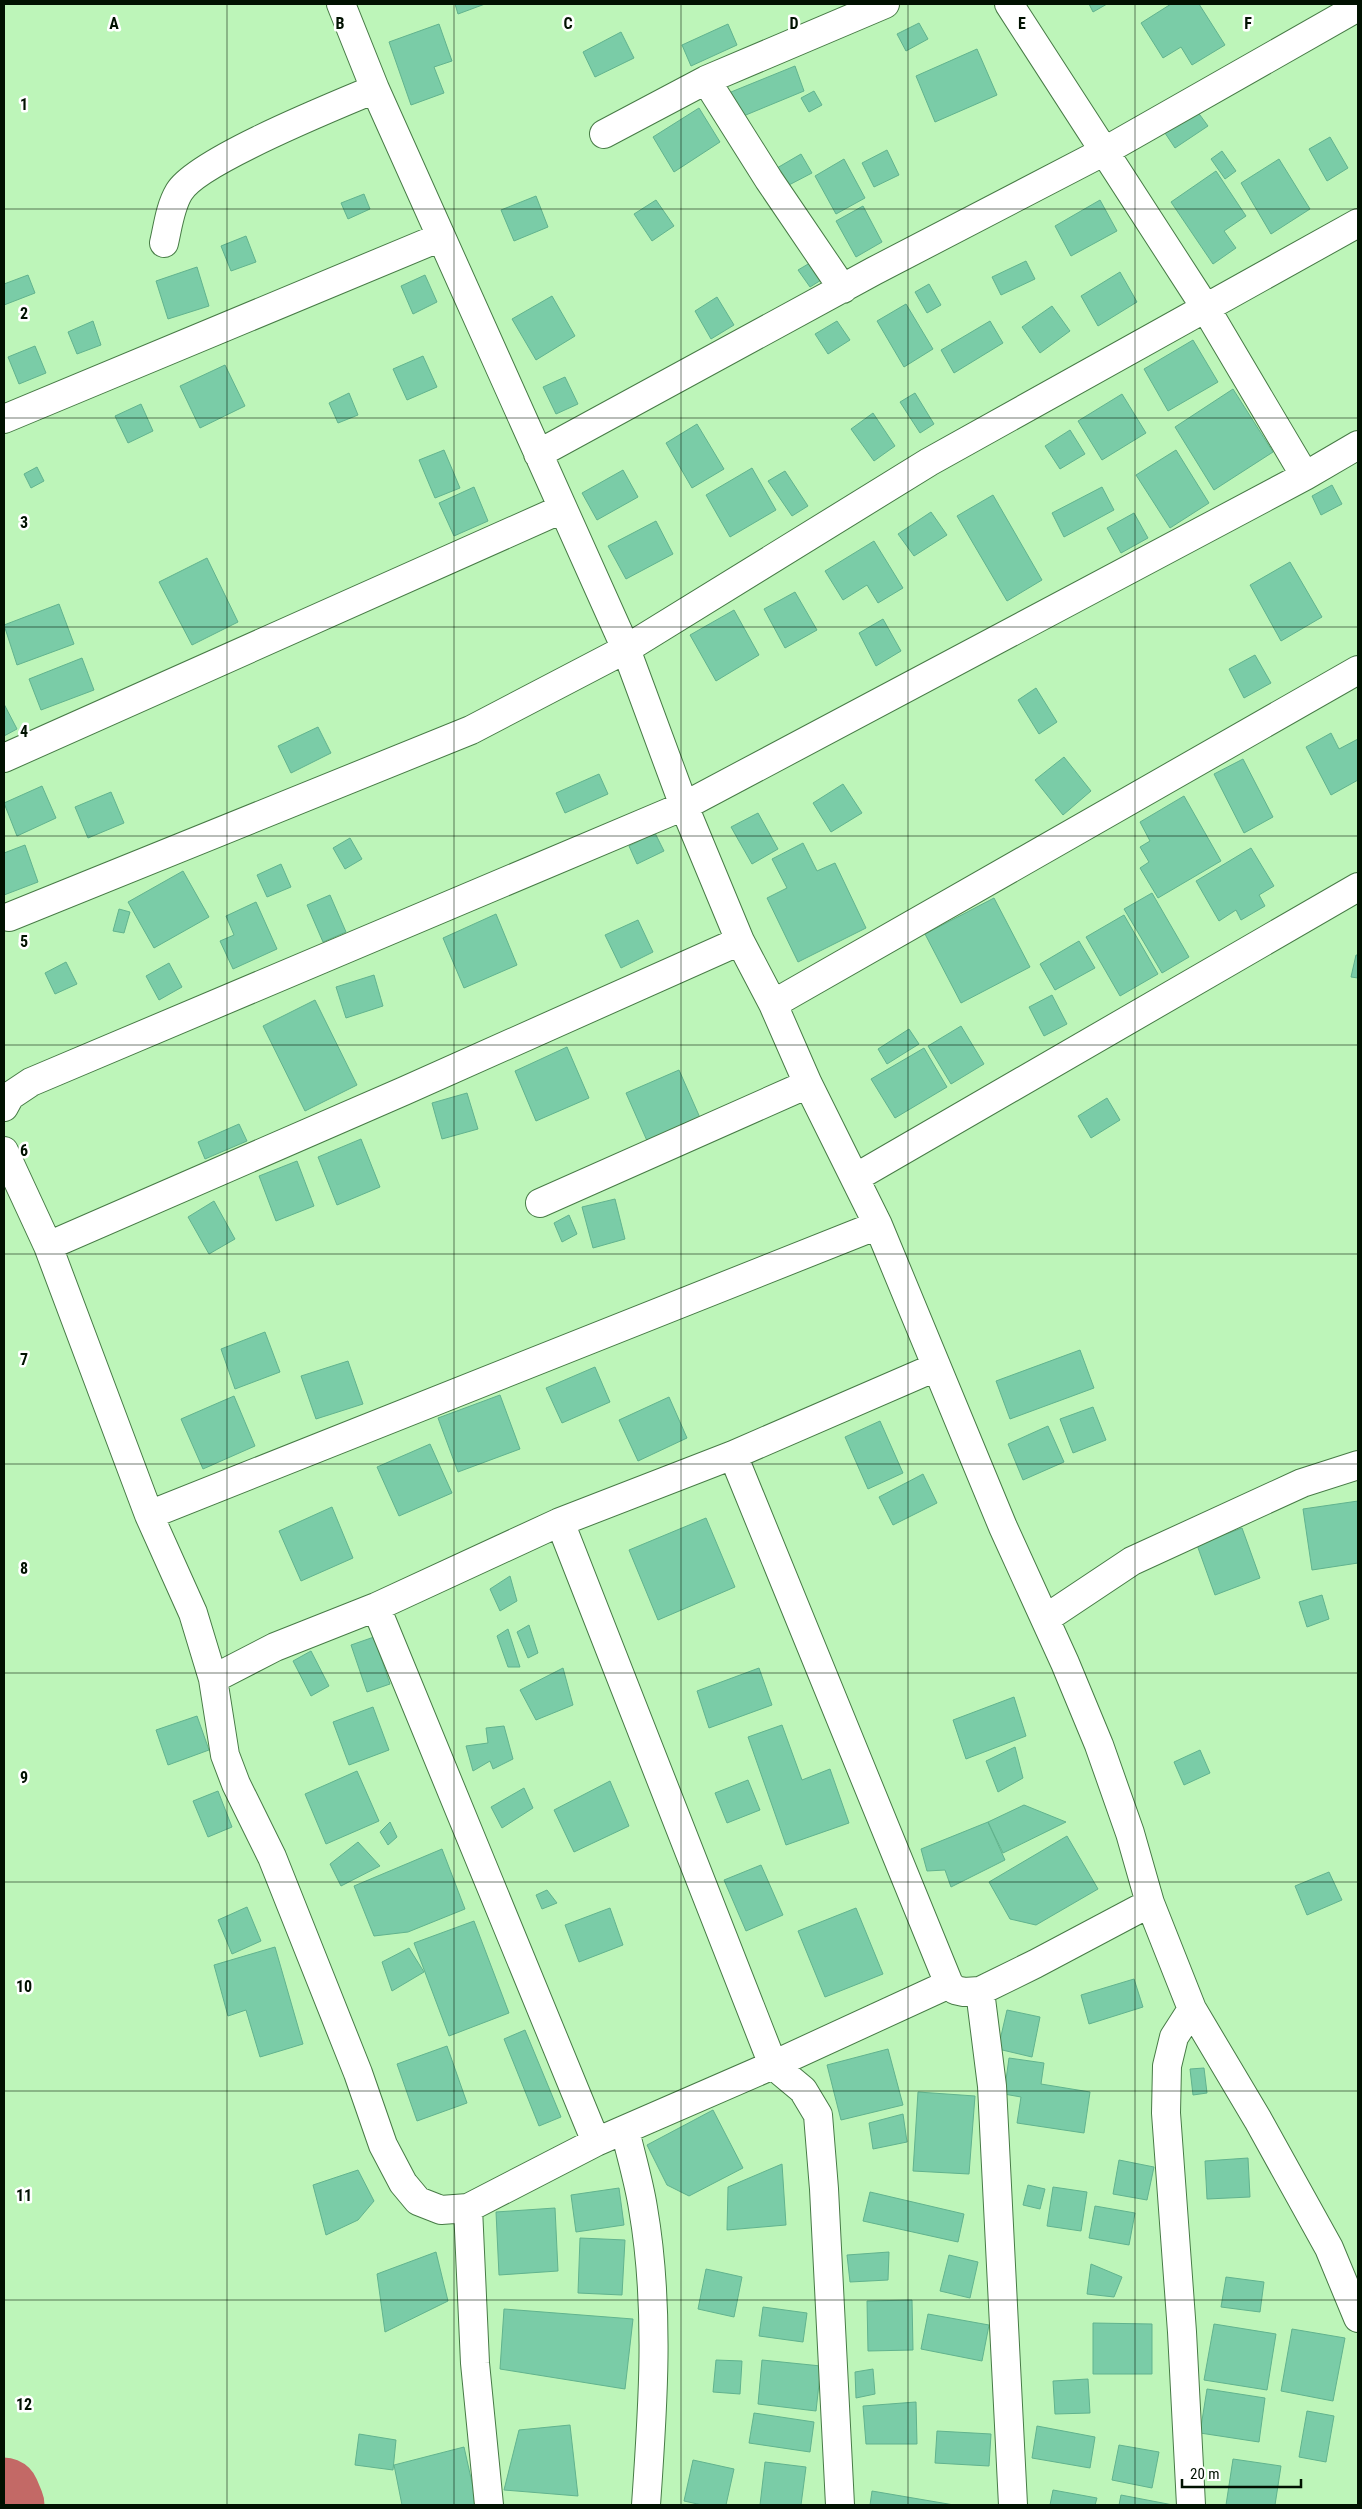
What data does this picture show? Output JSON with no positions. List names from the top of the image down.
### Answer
{
  "scale_bar": "20 m",
  "grid": {
    "columns": [
      "A",
      "B",
      "C",
      "D",
      "E",
      "F"
    ],
    "rows": [
      "1",
      "2",
      "3",
      "4",
      "5",
      "6",
      "7",
      "8",
      "9",
      "10",
      "11",
      "12"
    ]
  }
}
